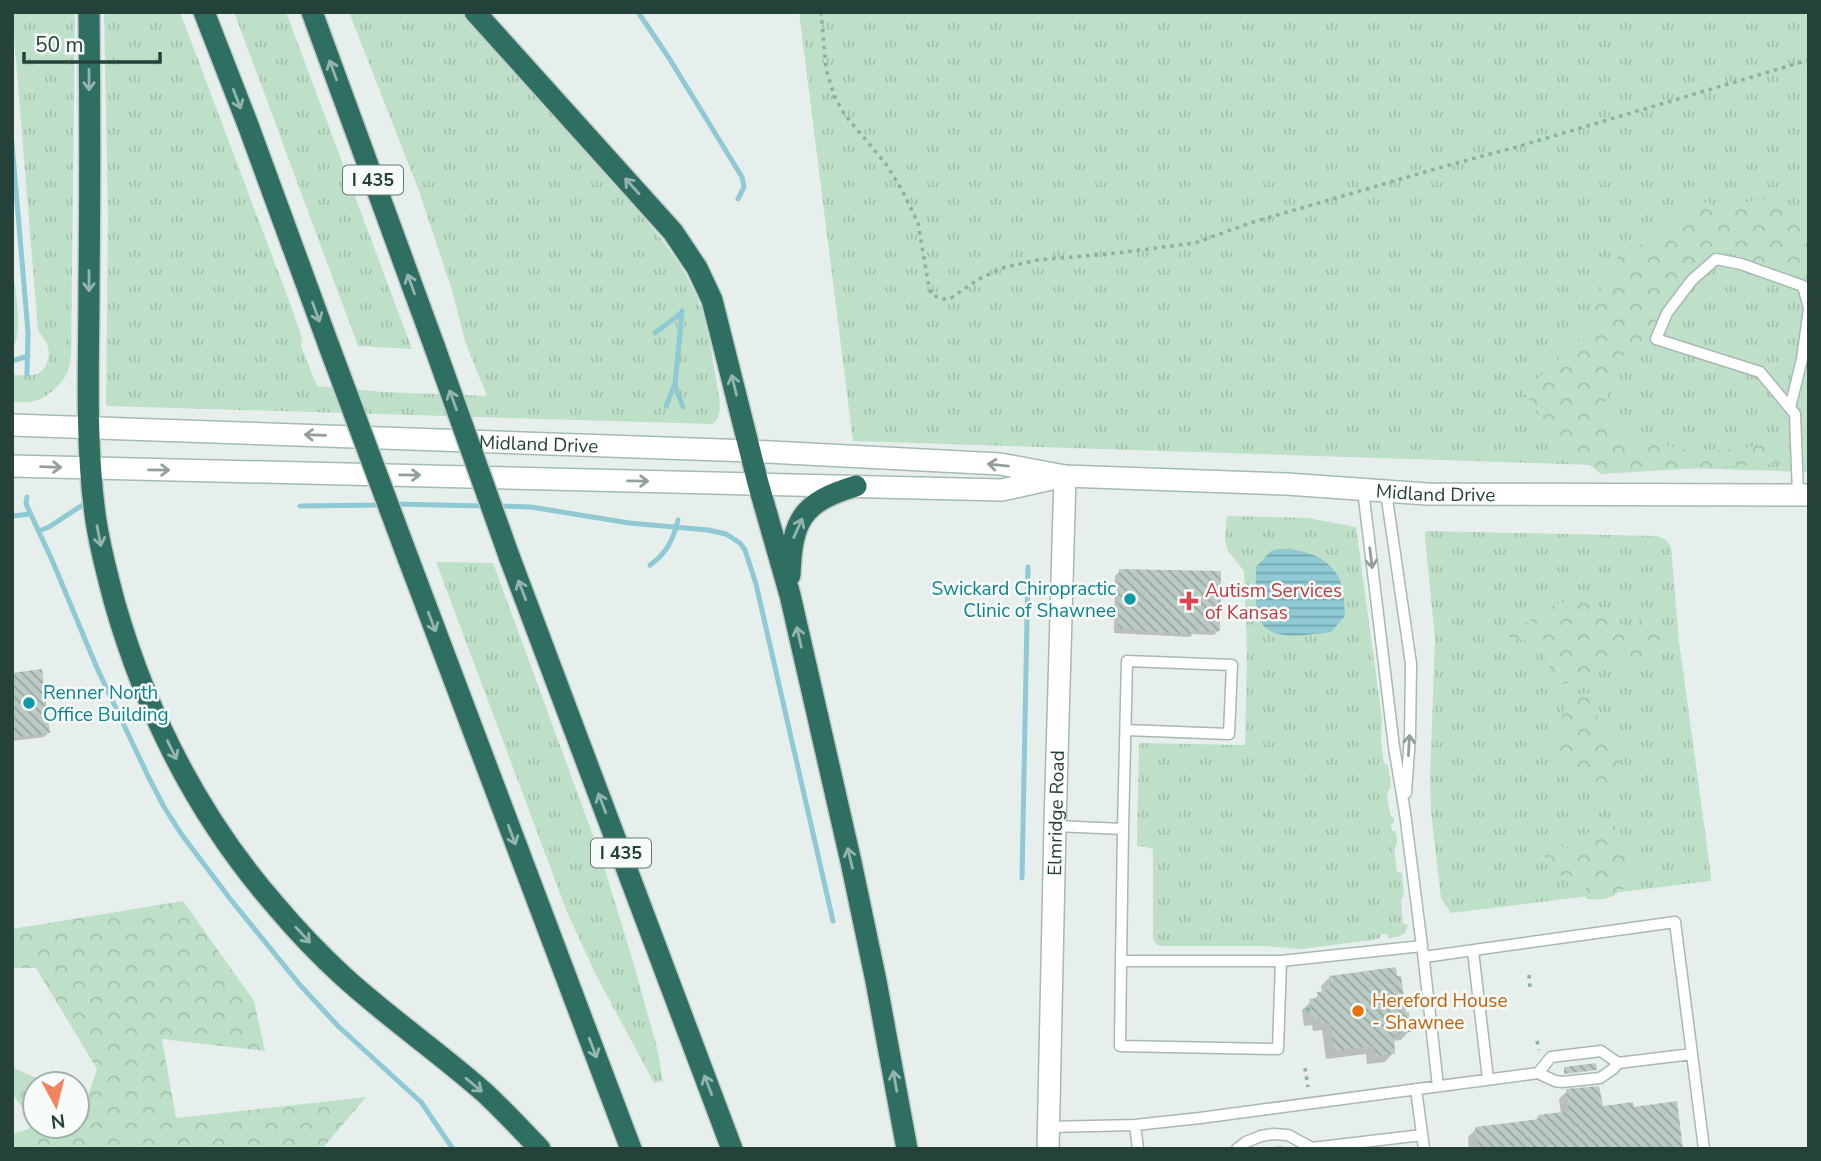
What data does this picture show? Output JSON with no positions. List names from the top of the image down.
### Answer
{
  "streets": {
    "highway": ["I 435"],
    "main road": ["Midland Drive", "Elmridge Road"]
  },
  "crossings": [
    ["Midland Drive", "Elmridge Road"]
  ],
  "places": {
    "other": ["Swickard Chiropractic Clinic of Shawnee", "Renner North Office Building", "Hereford House - Shawnee"],
    "health": ["Autism Services of Kansas"]
  },
  "scale_bar": "50 m",
  "north": "bottom"
}
